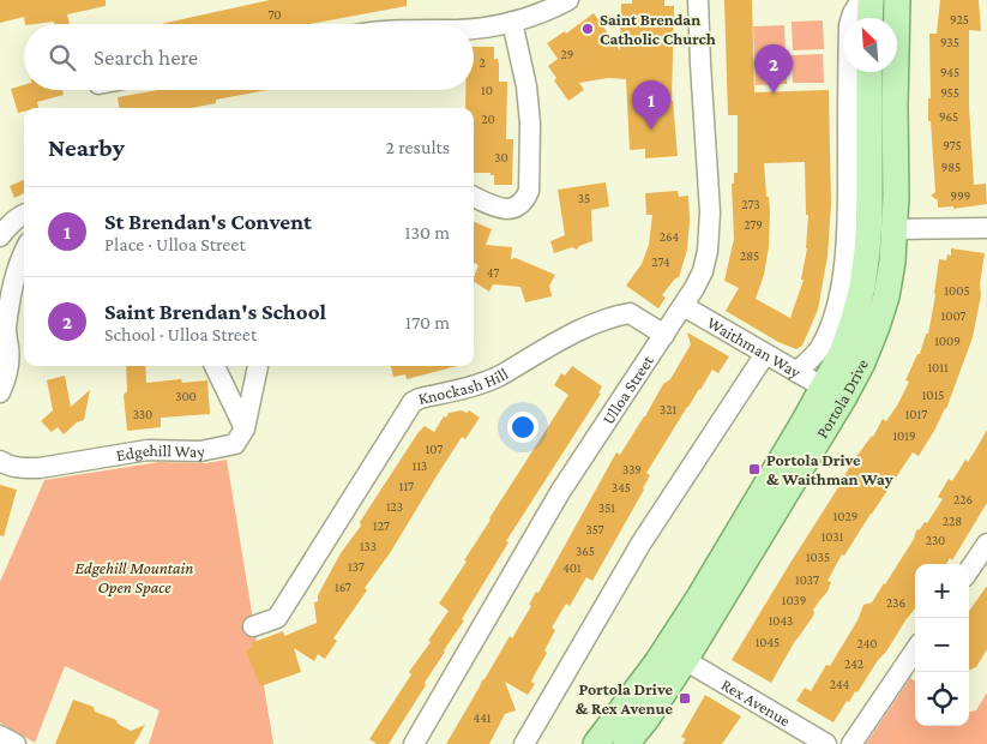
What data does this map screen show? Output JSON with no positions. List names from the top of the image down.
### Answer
{
  "streets": {
    "main road": ["Portola Drive"],
    "street": [
      "Waithman Way",
      "Knockash Hill",
      "Ulloa Street",
      "Edgehill Way",
      "Rex Avenue"
    ]
  },
  "crossings": [
    ["Waithman Way", "Ulloa Street"],
    ["Waithman Way", "Portola Drive"],
    ["Knockash Hill", "Ulloa Street"],
    ["Portola Drive", "Rex Avenue"]
  ],
  "parks": ["Edgehill Mountain Open Space"],
  "places": {
    "other": ["Saint Brendan Catholic Church"],
    "transit": ["Portola Drive & Waithman Way", "Portola Drive & Rex Avenue"]
  },
  "house_numbers": [
    "70",
    "925",
    "935",
    "29",
    "2",
    "945",
    "10",
    "955",
    "965",
    "20",
    "975",
    "30",
    "985",
    "999",
    "35",
    "273",
    "279",
    "264",
    "285",
    "274",
    "47",
    "1005",
    "1007",
    "1009",
    "1011",
    "1015",
    "300",
    "321",
    "330",
    "1017",
    "1019",
    "107",
    "113",
    "339",
    "117",
    "345",
    "226",
    "123",
    "351",
    "1029",
    "228",
    "127",
    "357",
    "1031",
    "230",
    "133",
    "365",
    "1035",
    "137",
    "401",
    "1037",
    "167",
    "1039",
    "236",
    "1043",
    "1045",
    "240",
    "242",
    "244",
    "441"
  ],
  "north": "top left",
  "page": {
    "search": "Search here",
    "pins": ["2", "1"],
    "heading": ["Nearby", "2 results"],
    "list": [
      {
        "mark": "1",
        "name": "St Brendan's Convent",
        "note": "Place · Ulloa Street",
        "value": "130 m"
      },
      {
        "mark": "2",
        "name": "Saint Brendan's School",
        "note": "School · Ulloa Street",
        "value": "170 m"
      }
    ],
    "map_buttons": ["+", "−"]
  }
}
